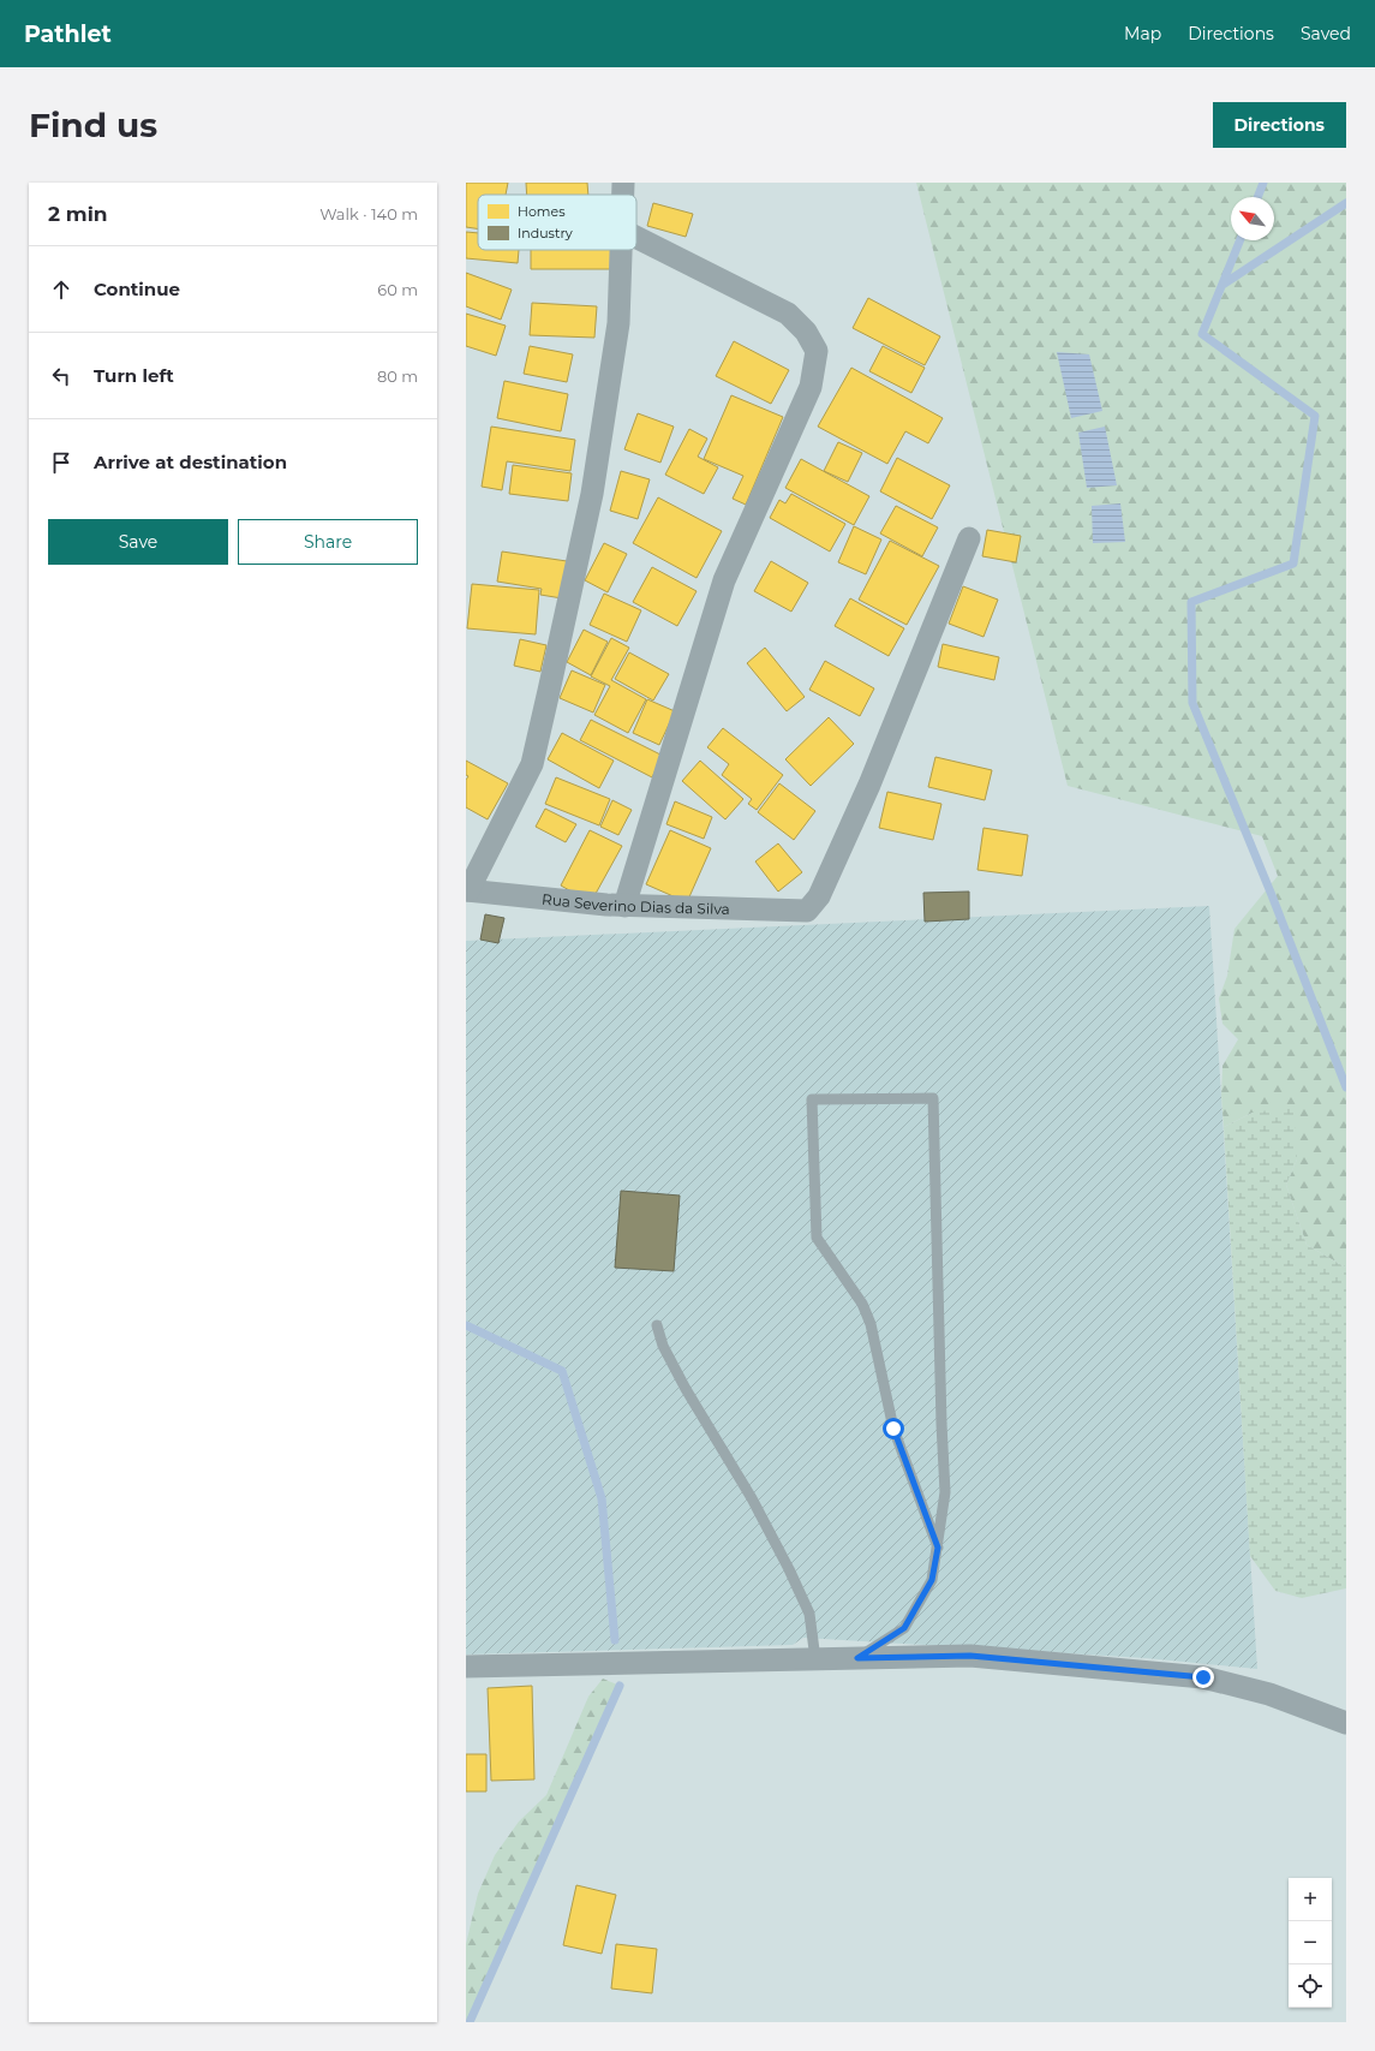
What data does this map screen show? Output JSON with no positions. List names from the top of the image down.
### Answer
{
  "streets": {
    "street": ["Rua Severino Dias da Silva"]
  },
  "legend": ["Homes", "Industry"],
  "north": "top left",
  "page": {
    "header": "Pathlet",
    "nav": ["Map", "Directions", "Saved"],
    "buttons": [
      "Directions",
      ["Save", "Share"]
    ],
    "title": "Find us",
    "heading": ["2 min", "Walk · 140 m"],
    "list": [
      ["Continue", "60 m"],
      ["Turn left", "80 m"],
      "Arrive at destination"
    ],
    "map_buttons": ["+", "−"]
  }
}
